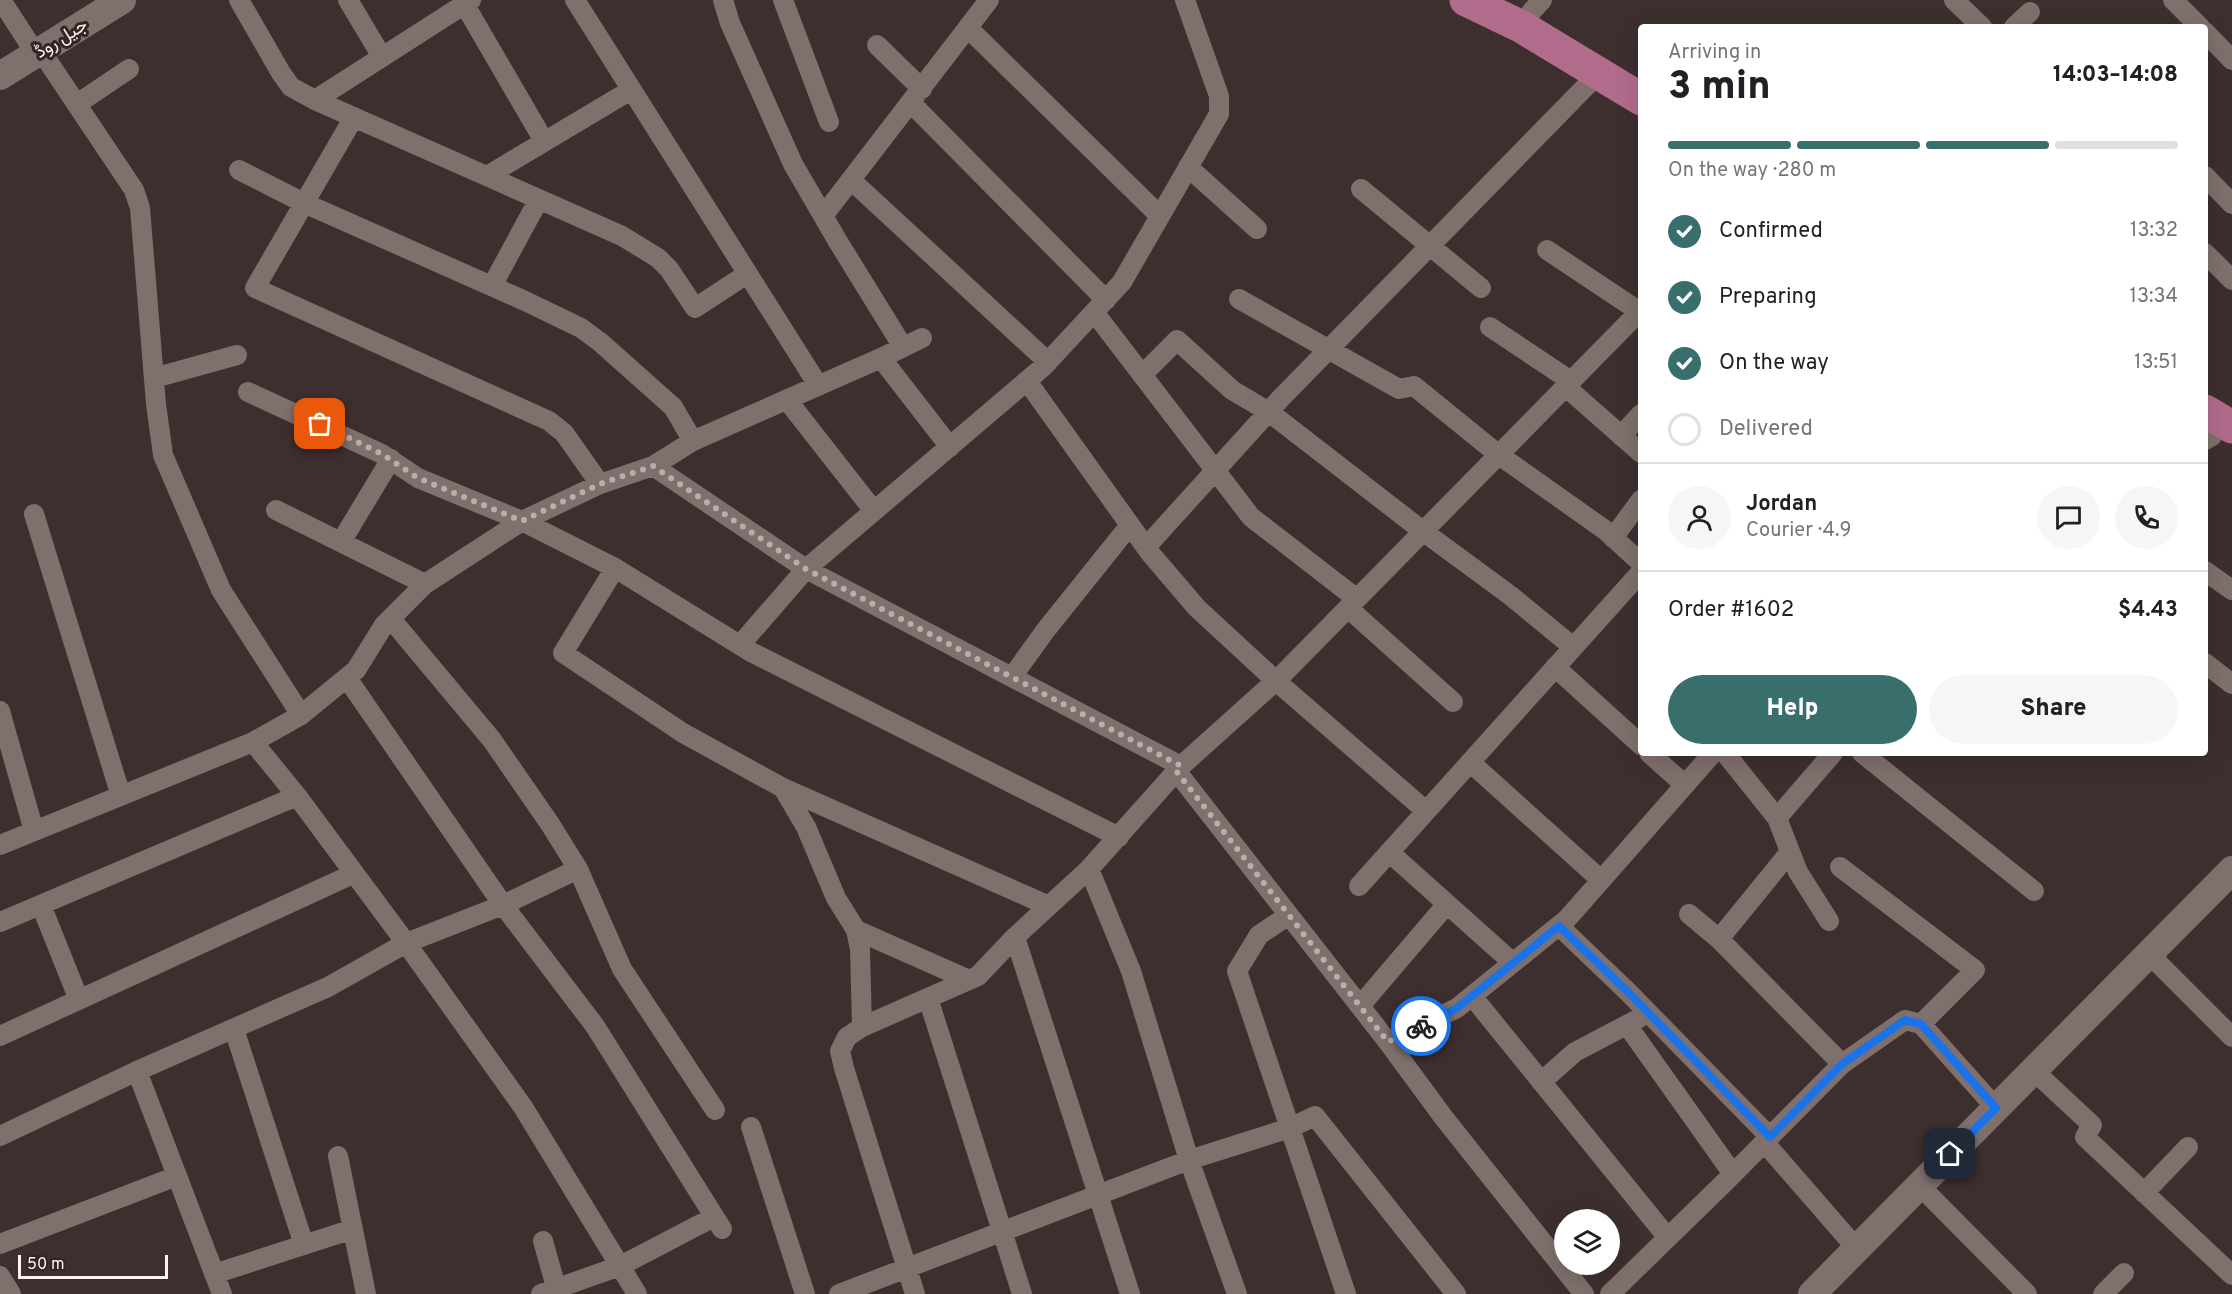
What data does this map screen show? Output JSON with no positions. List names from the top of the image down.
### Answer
{
  "streets": {
    "street": ["جیل روڈ"]
  },
  "scale_bar": "50 m",
  "page": {
    "heading": ["3 min", "Arriving in", "14:03–14:08"],
    "panel": [
      "Jordan",
      "Courier · 4.9",
      "Order #1602",
      "$4.43"
    ],
    "bar": "On the way · 280 m",
    "list": [
      ["Confirmed", "13:32"],
      ["Preparing", "13:34"],
      ["On the way", "13:51"],
      "Delivered"
    ],
    "buttons": ["Help", "Share"],
    "scale": "50 m"
  }
}
